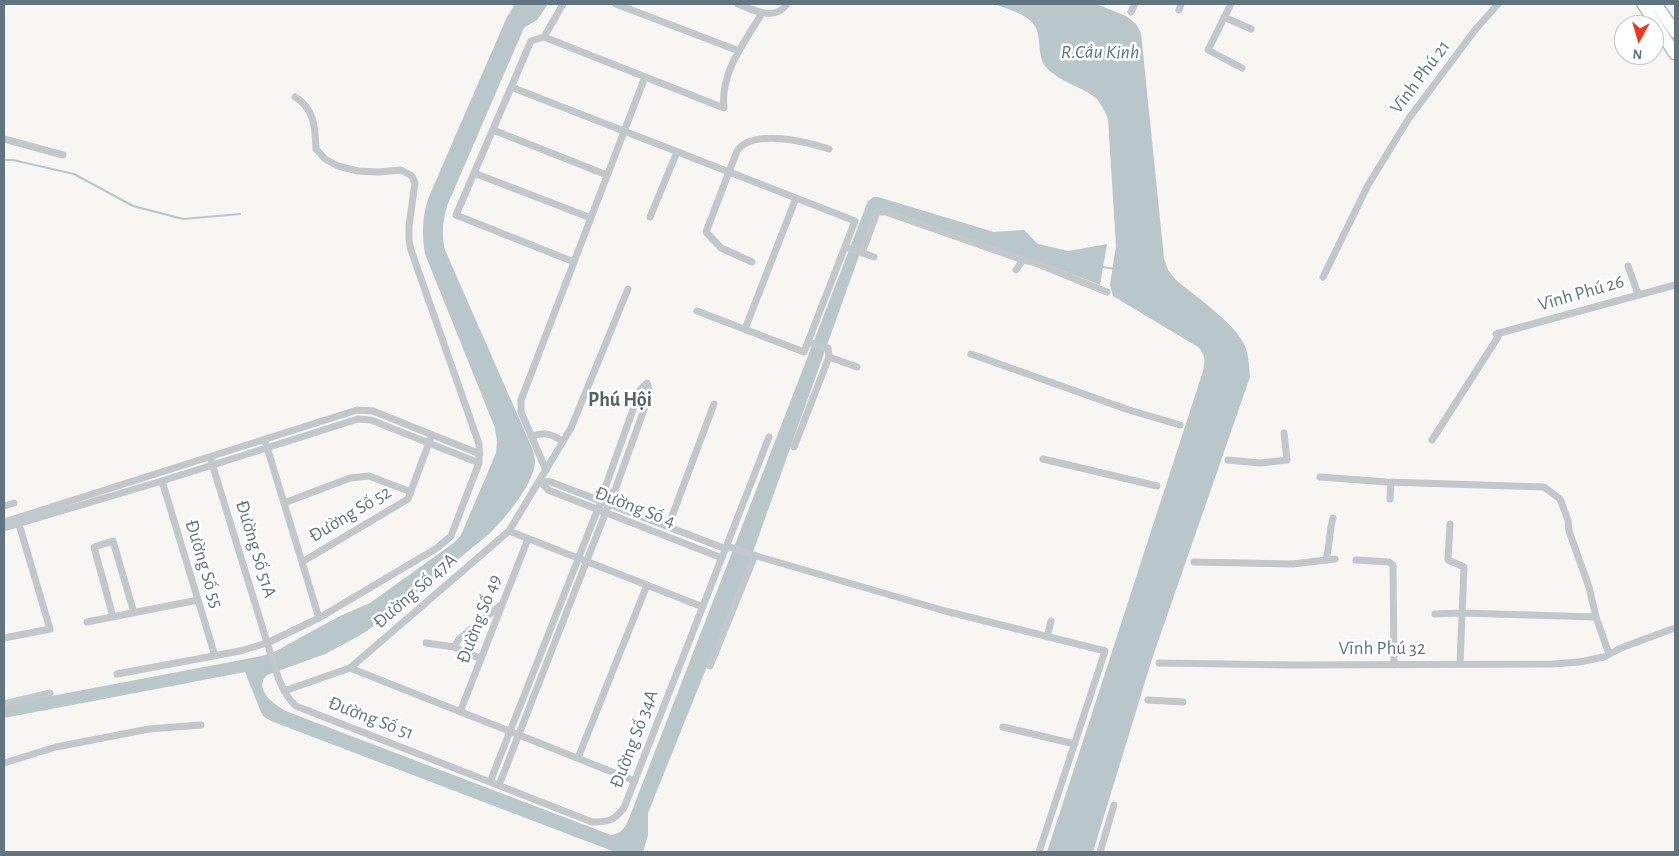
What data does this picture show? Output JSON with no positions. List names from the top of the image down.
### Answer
{
  "streets": {
    "street": [
      "Vĩnh Phú 21",
      "Vĩnh Phú 26",
      "Đường Số 4",
      "Đường Số 52",
      "Đường Số 51A",
      "Đường Số 55",
      "Đường Số 47A",
      "Đường Số 49",
      "Vĩnh Phú 32",
      "Đường Số 51",
      "Đường Số 34A"
    ]
  },
  "crossings": [
    ["Đường Số 4", "Đường Số 47A"],
    ["Đường Số 4", "Đường Số 34A"],
    ["Đường Số 51A", "Đường Số 51"],
    ["Đường Số 47A", "Đường Số 51"],
    ["Đường Số 51", "Đường Số 34A"]
  ],
  "districts": ["Phú Hội"],
  "water": ["R.Cầu Kinh"],
  "north": "bottom"
}
